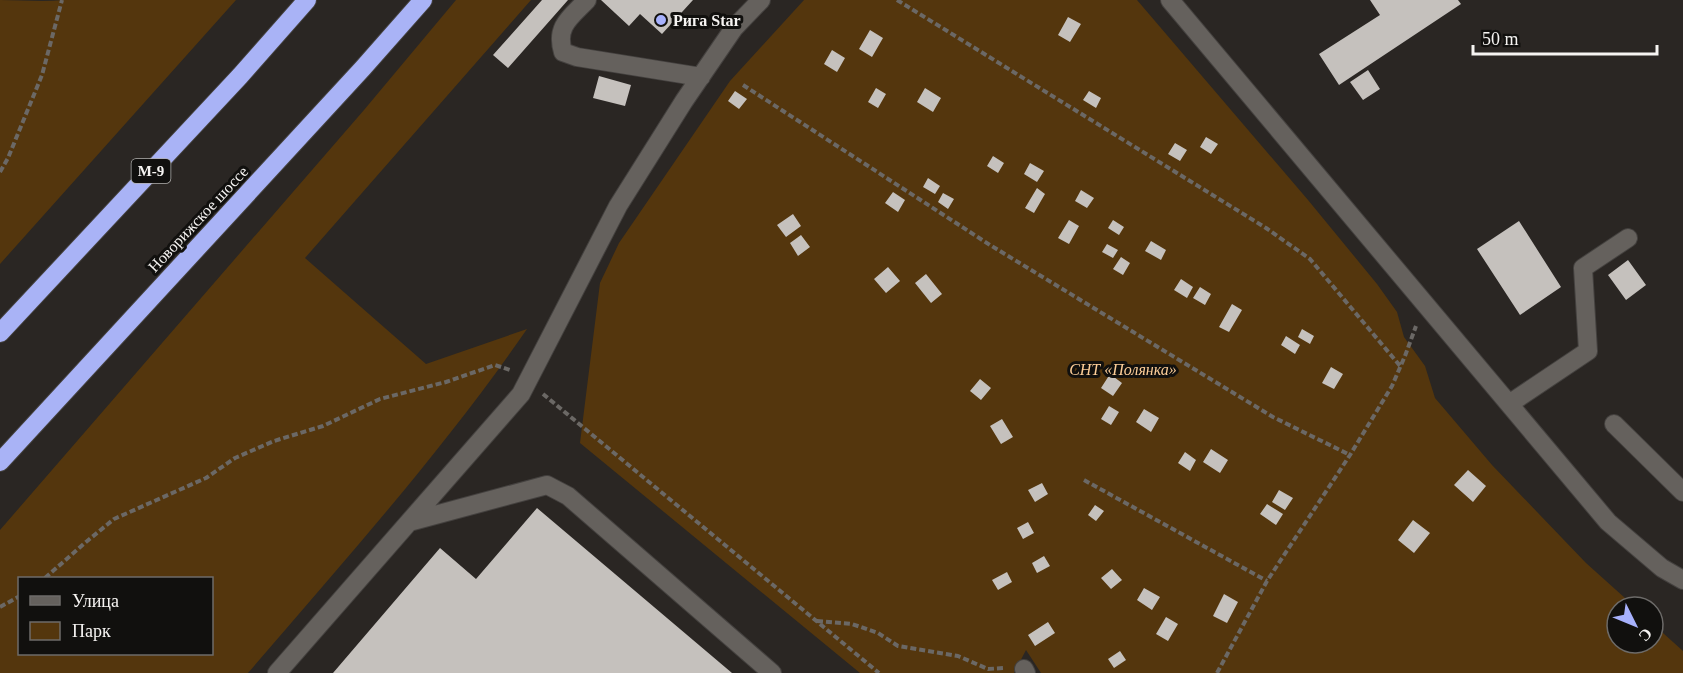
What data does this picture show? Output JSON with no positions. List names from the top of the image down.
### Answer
{
  "streets": {
    "highway": ["М-9", "Новорижское шоссе"]
  },
  "parks": ["СНТ «Полянка»"],
  "places": ["Рига Star"],
  "legend": ["Улица", "Парк"],
  "scale_bar": "50 m",
  "north": "bottom right"
}
